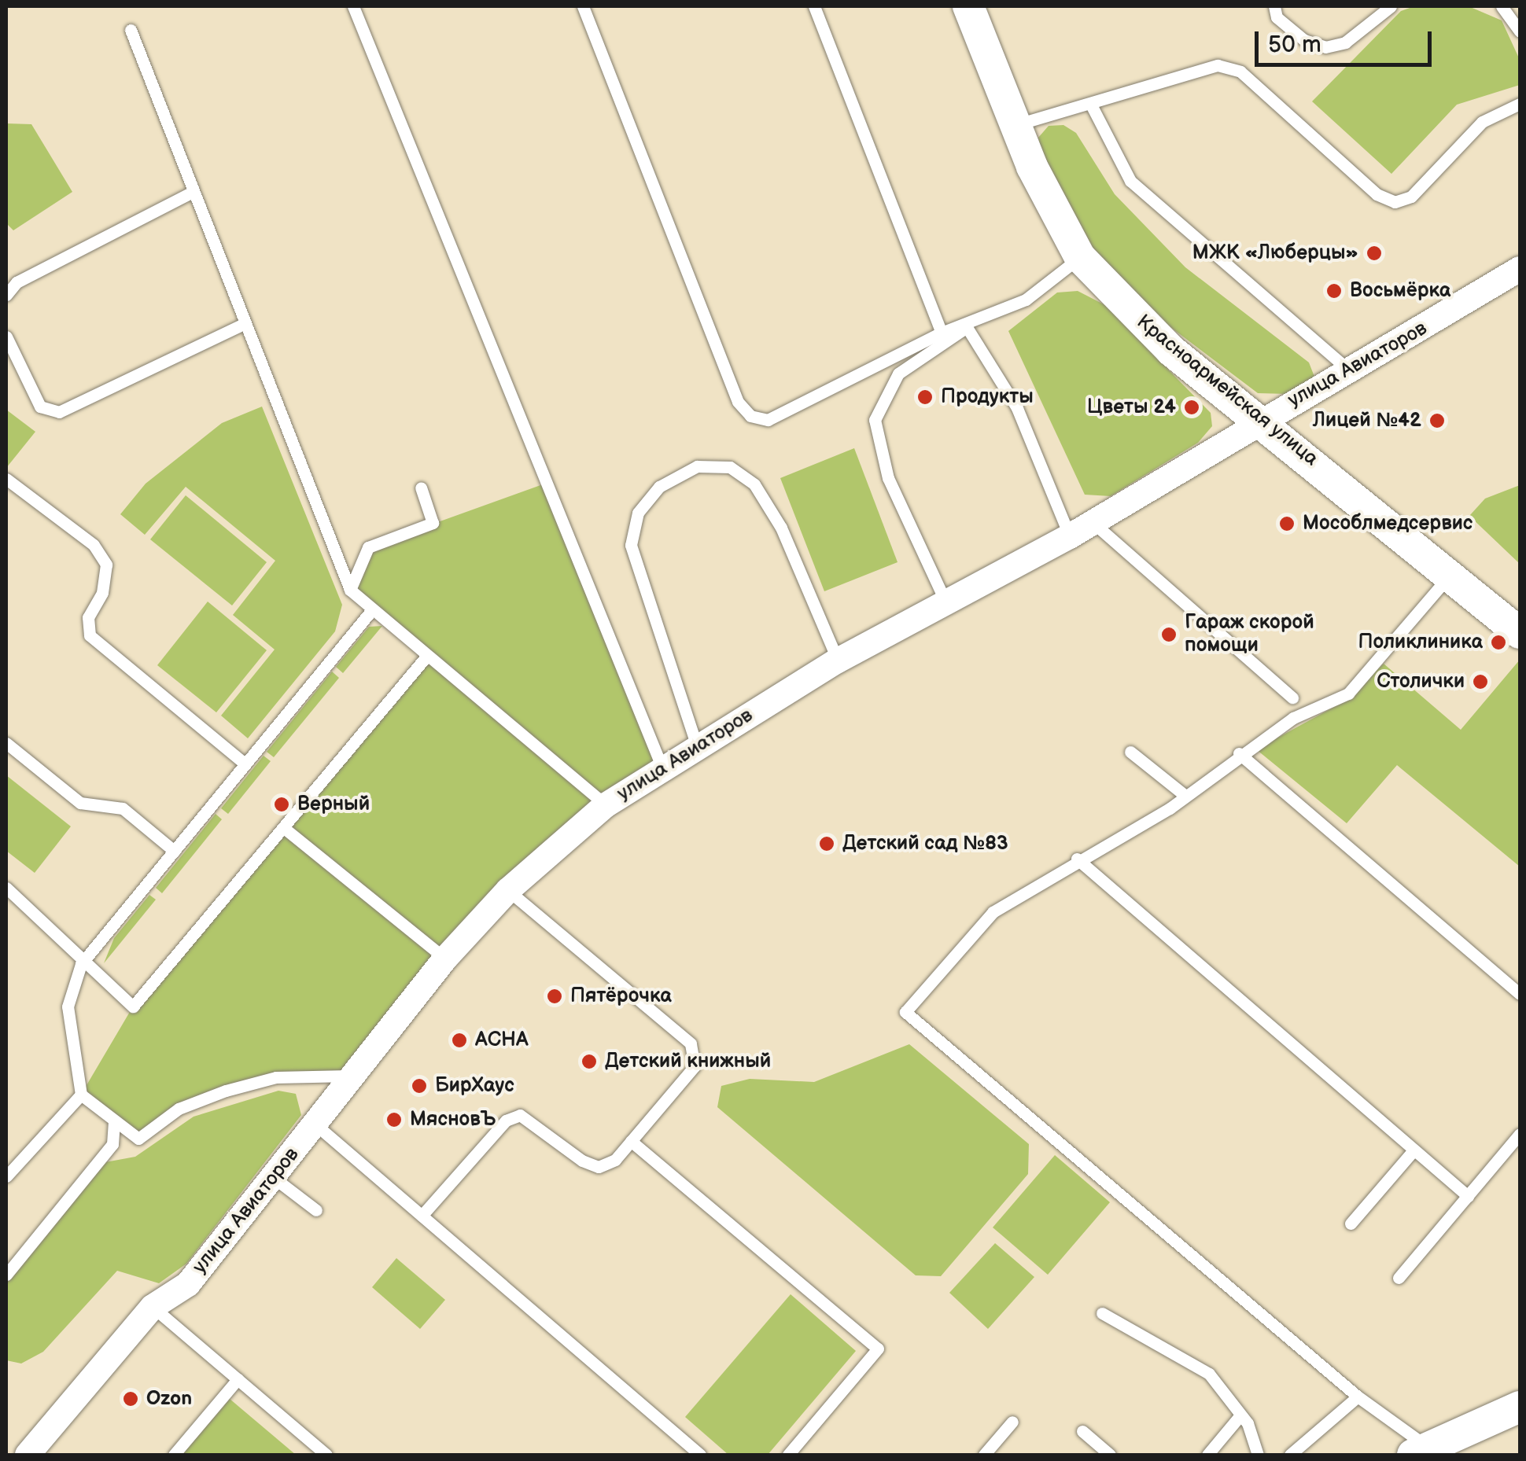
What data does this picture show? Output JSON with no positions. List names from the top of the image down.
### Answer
{
  "streets": {
    "street": ["улица Авиаторов", "Красноармейская улица"]
  },
  "crossings": [
    ["улица Авиаторов", "Красноармейская улица"]
  ],
  "places": [
    "МЖК «Люберцы»",
    "Восьмёрка",
    "Продукты",
    "Цветы 24",
    "Лицей №42",
    "Мособлмедсервис",
    "Гараж скорой помощи",
    "Поликлиника",
    "Столички",
    "Верный",
    "Детский сад №83",
    "Пятёрочка",
    "АСНА",
    "Детский книжный",
    "БирХаус",
    "МясновЪ",
    "Ozon"
  ],
  "scale_bar": "50 m"
}
